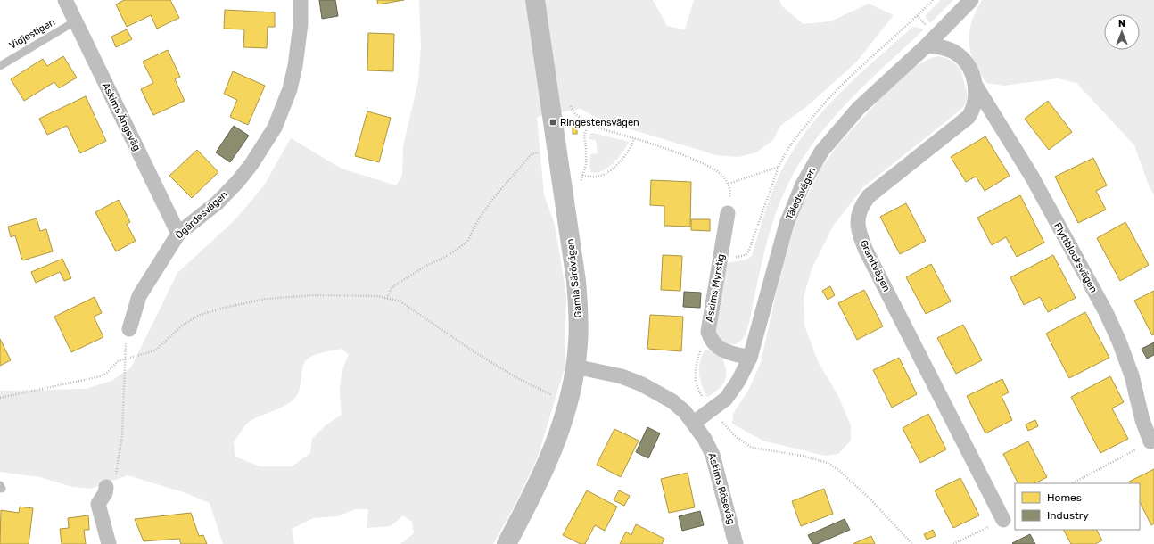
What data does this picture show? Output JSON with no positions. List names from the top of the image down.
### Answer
{
  "streets": {
    "street": [
      "Askims Ängsväg",
      "Tåledsvägen",
      "Ögärdesvägen",
      "Flyttblocksvägen",
      "Granitvägen",
      "Gamla Särövägen",
      "Askims Myrstig",
      "Askims Röseväg"
    ],
    "lane": ["Vidjestigen"]
  },
  "crossings": [
    ["Vidjestigen", "Askims Ängsväg"],
    ["Askims Ängsväg", "Ögärdesvägen"],
    ["Tåledsvägen", "Granitvägen"],
    ["Tåledsvägen", "Askims Myrstig"],
    ["Tåledsvägen", "Askims Röseväg"],
    ["Flyttblocksvägen", "Granitvägen"],
    ["Gamla Särövägen", "Askims Röseväg"]
  ],
  "places": {
    "transit": ["Ringestensvägen"]
  },
  "legend": ["Homes", "Industry"],
  "north": "top"
}
